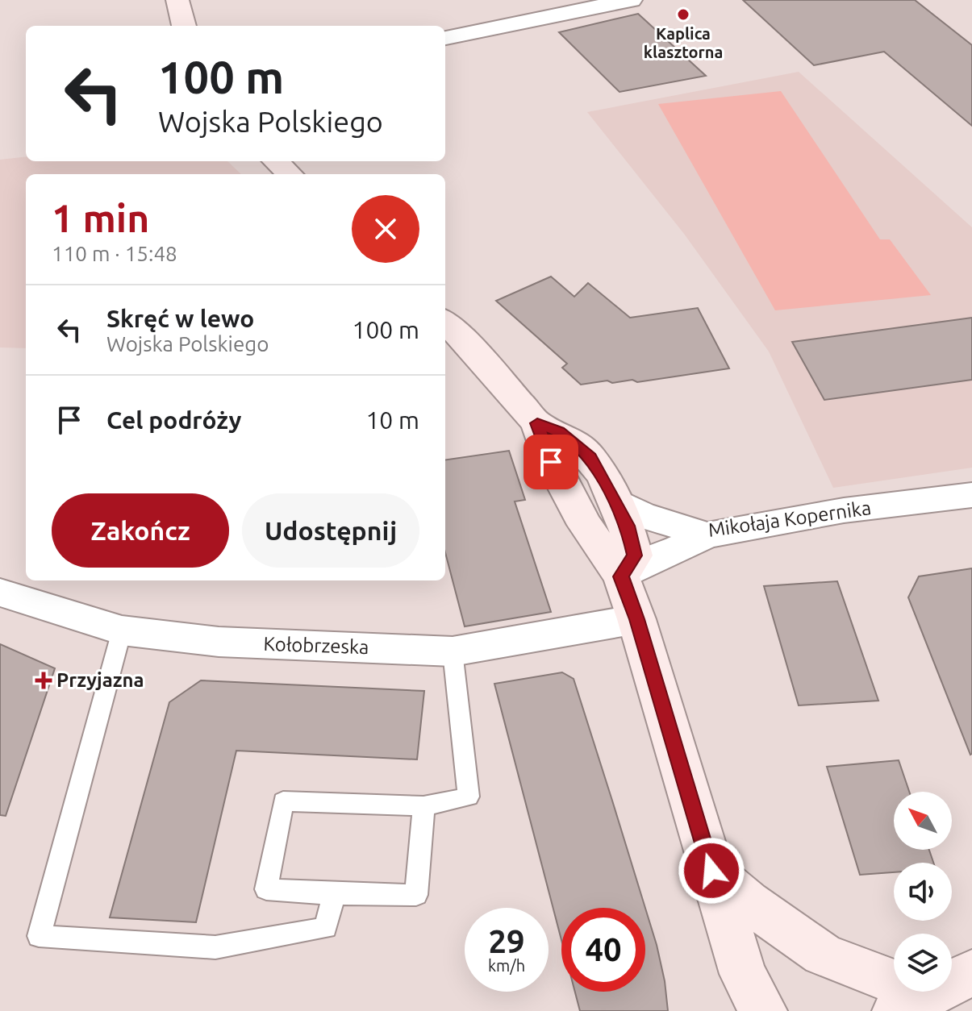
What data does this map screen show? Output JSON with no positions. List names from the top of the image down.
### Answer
{
  "streets": {
    "street": ["Mikołaja Kopernika", "Kołobrzeska"]
  },
  "places": {
    "other": ["Kaplica klasztorna"],
    "health": ["Przyjazna"]
  },
  "north": "top left",
  "page": {
    "turn": ["100 m", "Wojska Polskiego"],
    "heading": ["1 min", "110 m · 15:48"],
    "list": [
      {
        "name": "Skręć w lewo",
        "note": "Wojska Polskiego",
        "value": "100 m"
      },
      {
        "name": "Cel podróży",
        "value": "10 m"
      }
    ],
    "buttons": ["Zakończ", "Udostępnij"],
    "speed": "29 km/h",
    "limit": "40"
  }
}
